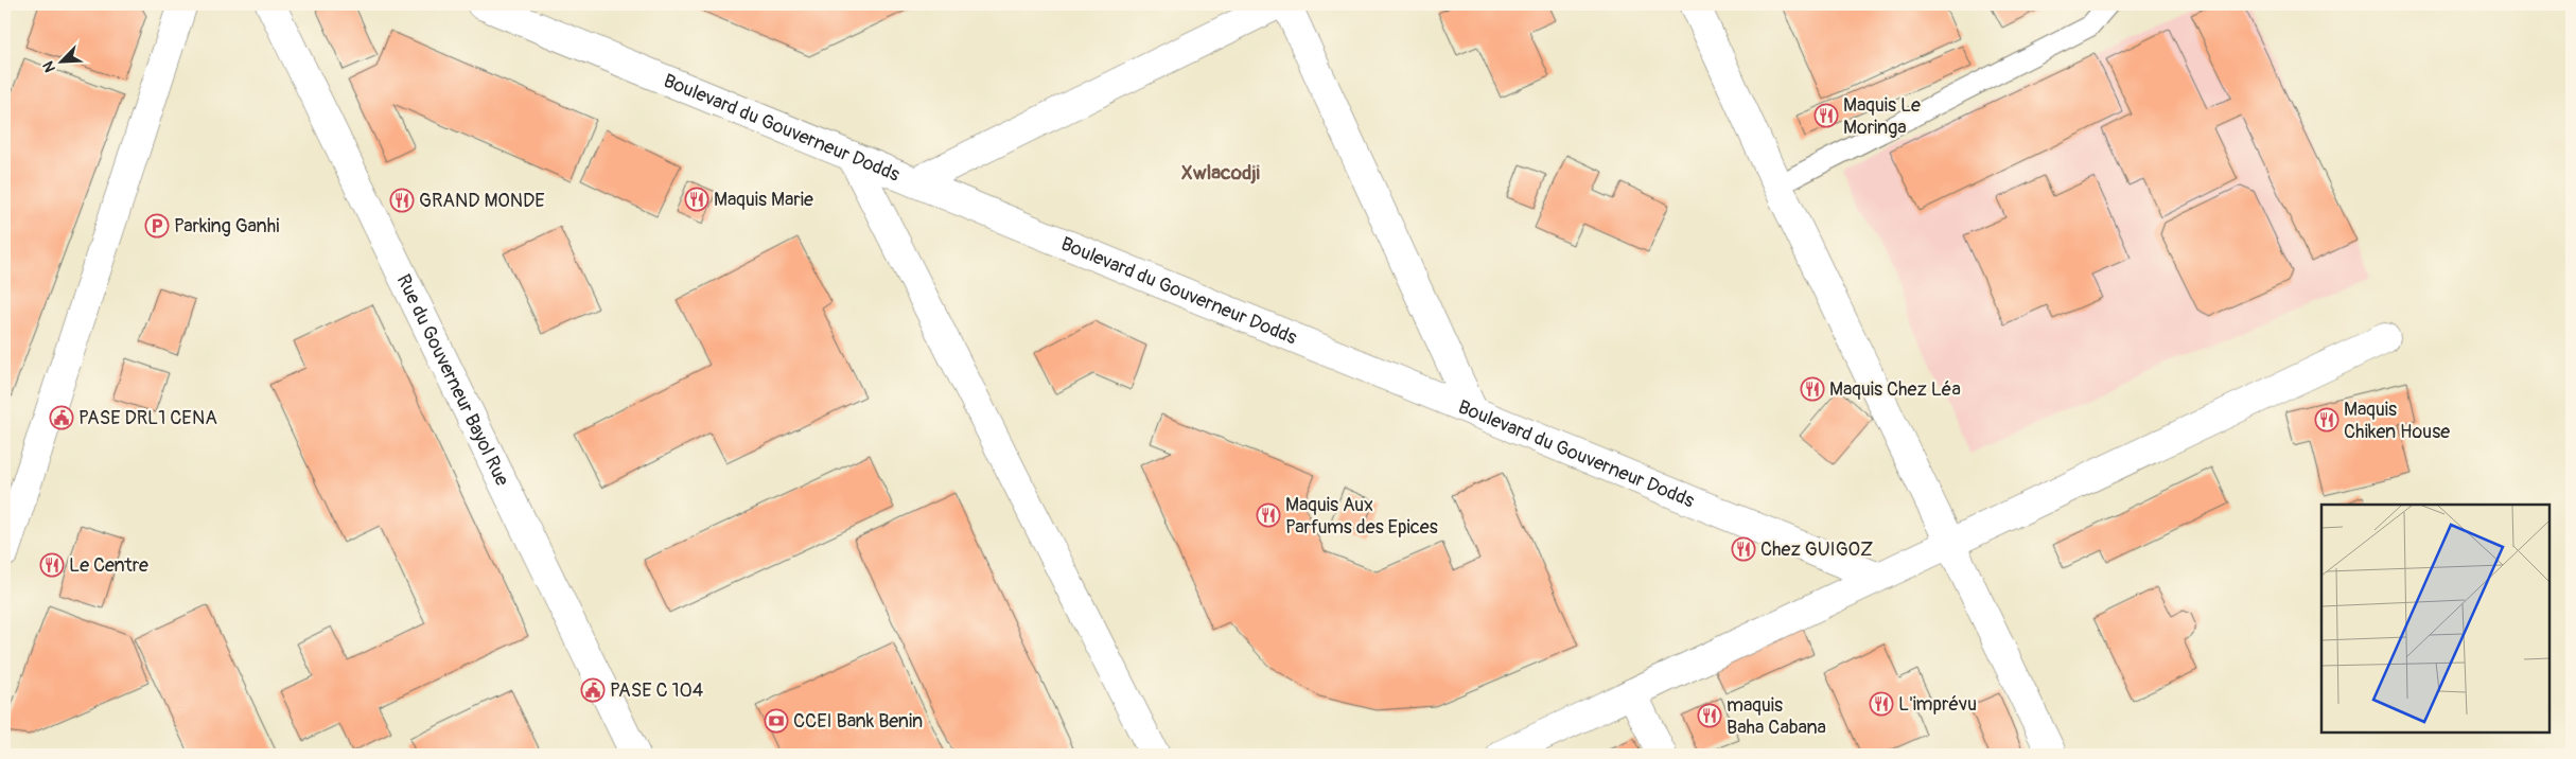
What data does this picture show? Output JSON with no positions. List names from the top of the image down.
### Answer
{
  "streets": {
    "street": ["Boulevard du Gouverneur Dodds", "Rue du Gouverneur Bayol Rue"]
  },
  "districts": ["Xwlacodji"],
  "places": {
    "restaurant": [
      "Maquis Le Moringa",
      "Maquis Marie",
      "GRAND MONDE",
      "Maquis Chez Léa",
      "Maquis Chiken House",
      "Maquis Aux Parfums des Epices",
      "Chez GUIGOZ",
      "Le Centre",
      "L'imprévu",
      "maquis Baha Cabana"
    ],
    "parking": ["Parking Ganhi"],
    "public building": ["PASE DRL1 CENA", "PASE C 104"],
    "bank": ["CCEI Bank Benin"]
  },
  "north": "bottom left"
}
